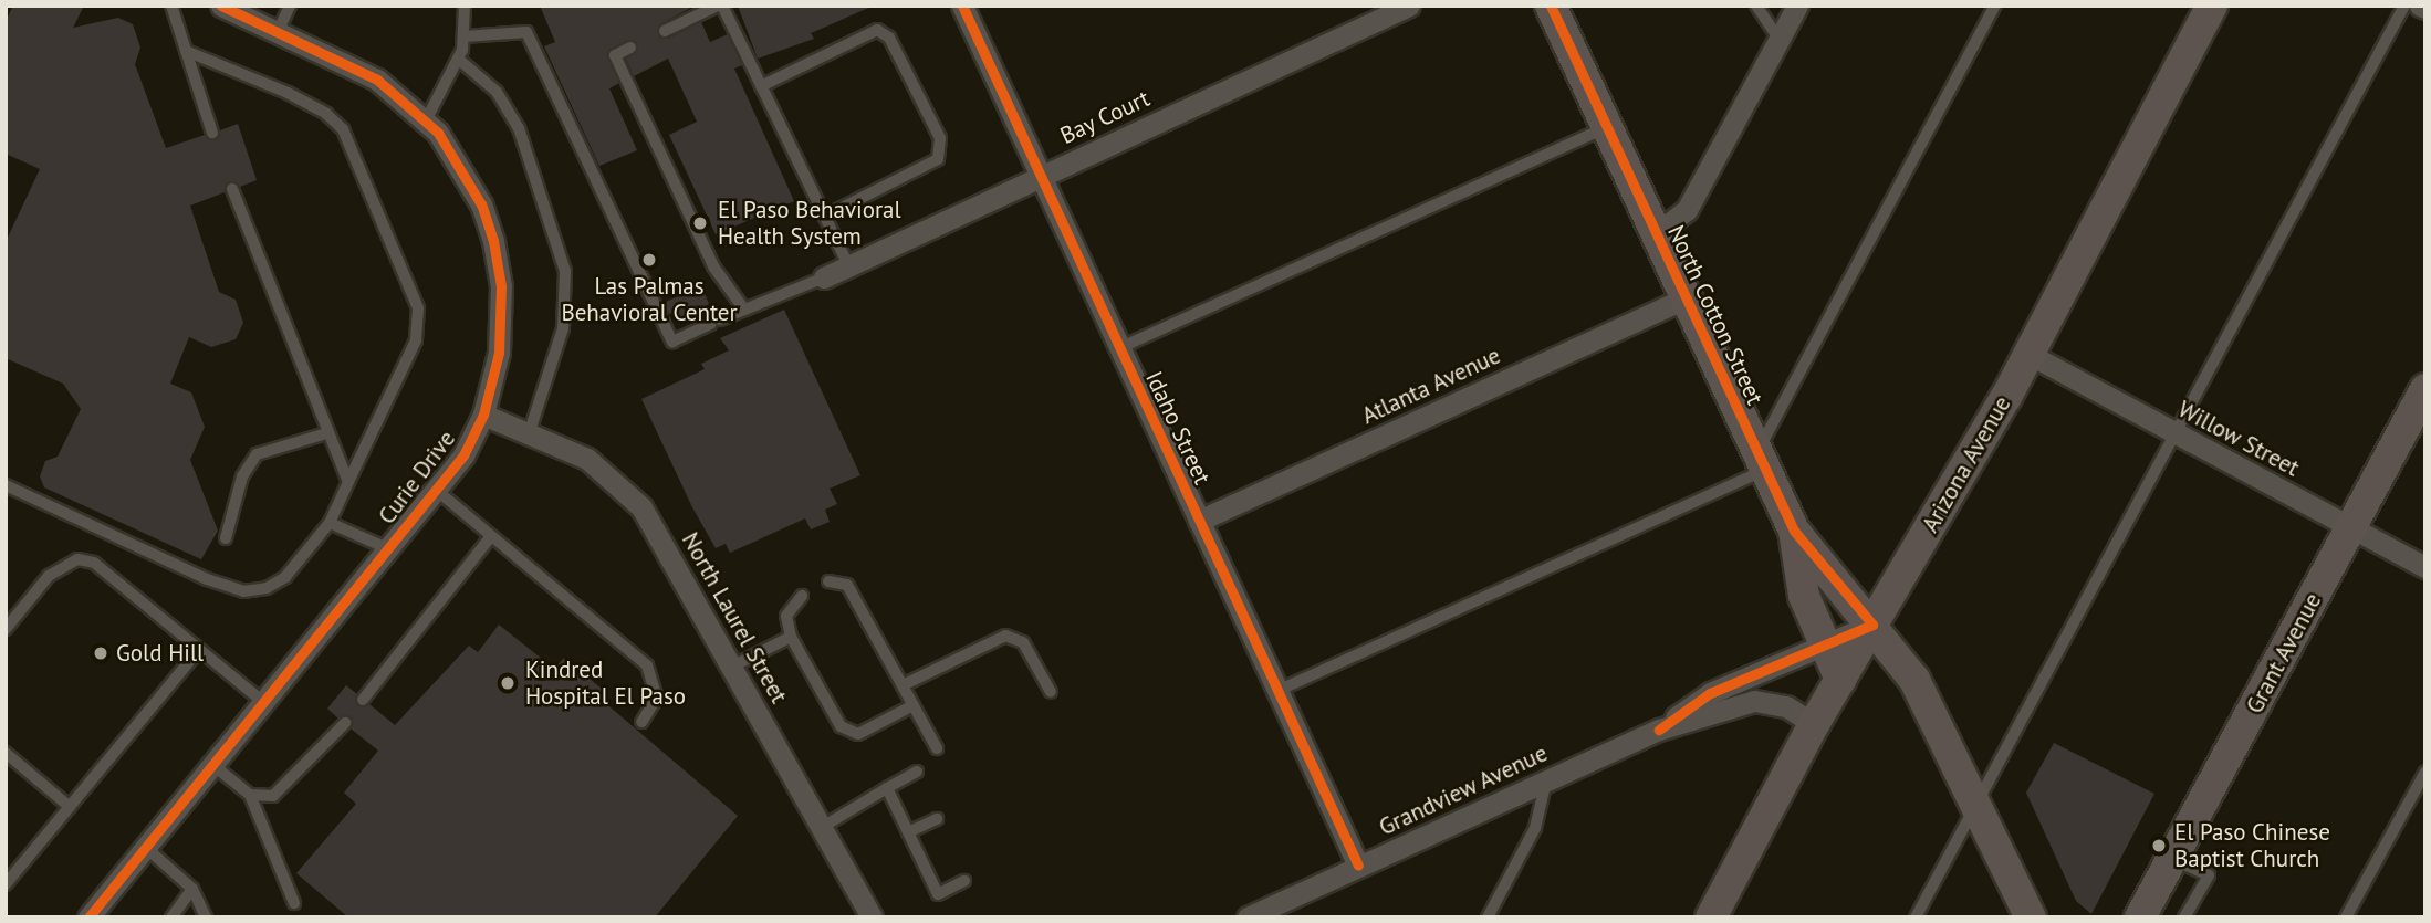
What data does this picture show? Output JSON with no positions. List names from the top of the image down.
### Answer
{
  "streets": {
    "main road": ["North Cotton Street", "Arizona Avenue", "Grant Avenue"],
    "street": [
      "Bay Court",
      "Atlanta Avenue",
      "Idaho Street",
      "Willow Street",
      "Curie Drive",
      "North Laurel Street",
      "Grandview Avenue"
    ]
  },
  "crossings": [
    ["Bay Court", "Idaho Street"],
    ["North Cotton Street", "Atlanta Avenue"],
    ["North Cotton Street", "Arizona Avenue"],
    ["North Cotton Street", "Grandview Avenue"],
    ["Atlanta Avenue", "Idaho Street"],
    ["Idaho Street", "Grandview Avenue"],
    ["Willow Street", "Arizona Avenue"],
    ["Willow Street", "Grant Avenue"],
    ["Arizona Avenue", "Grandview Avenue"],
    ["Curie Drive", "North Laurel Street"]
  ],
  "places": [
    "El Paso Behavioral Health System",
    "Las Palmas Behavioral Center",
    "Gold Hill",
    "Kindred Hospital El Paso",
    "El Paso Chinese Baptist Church"
  ]
}
